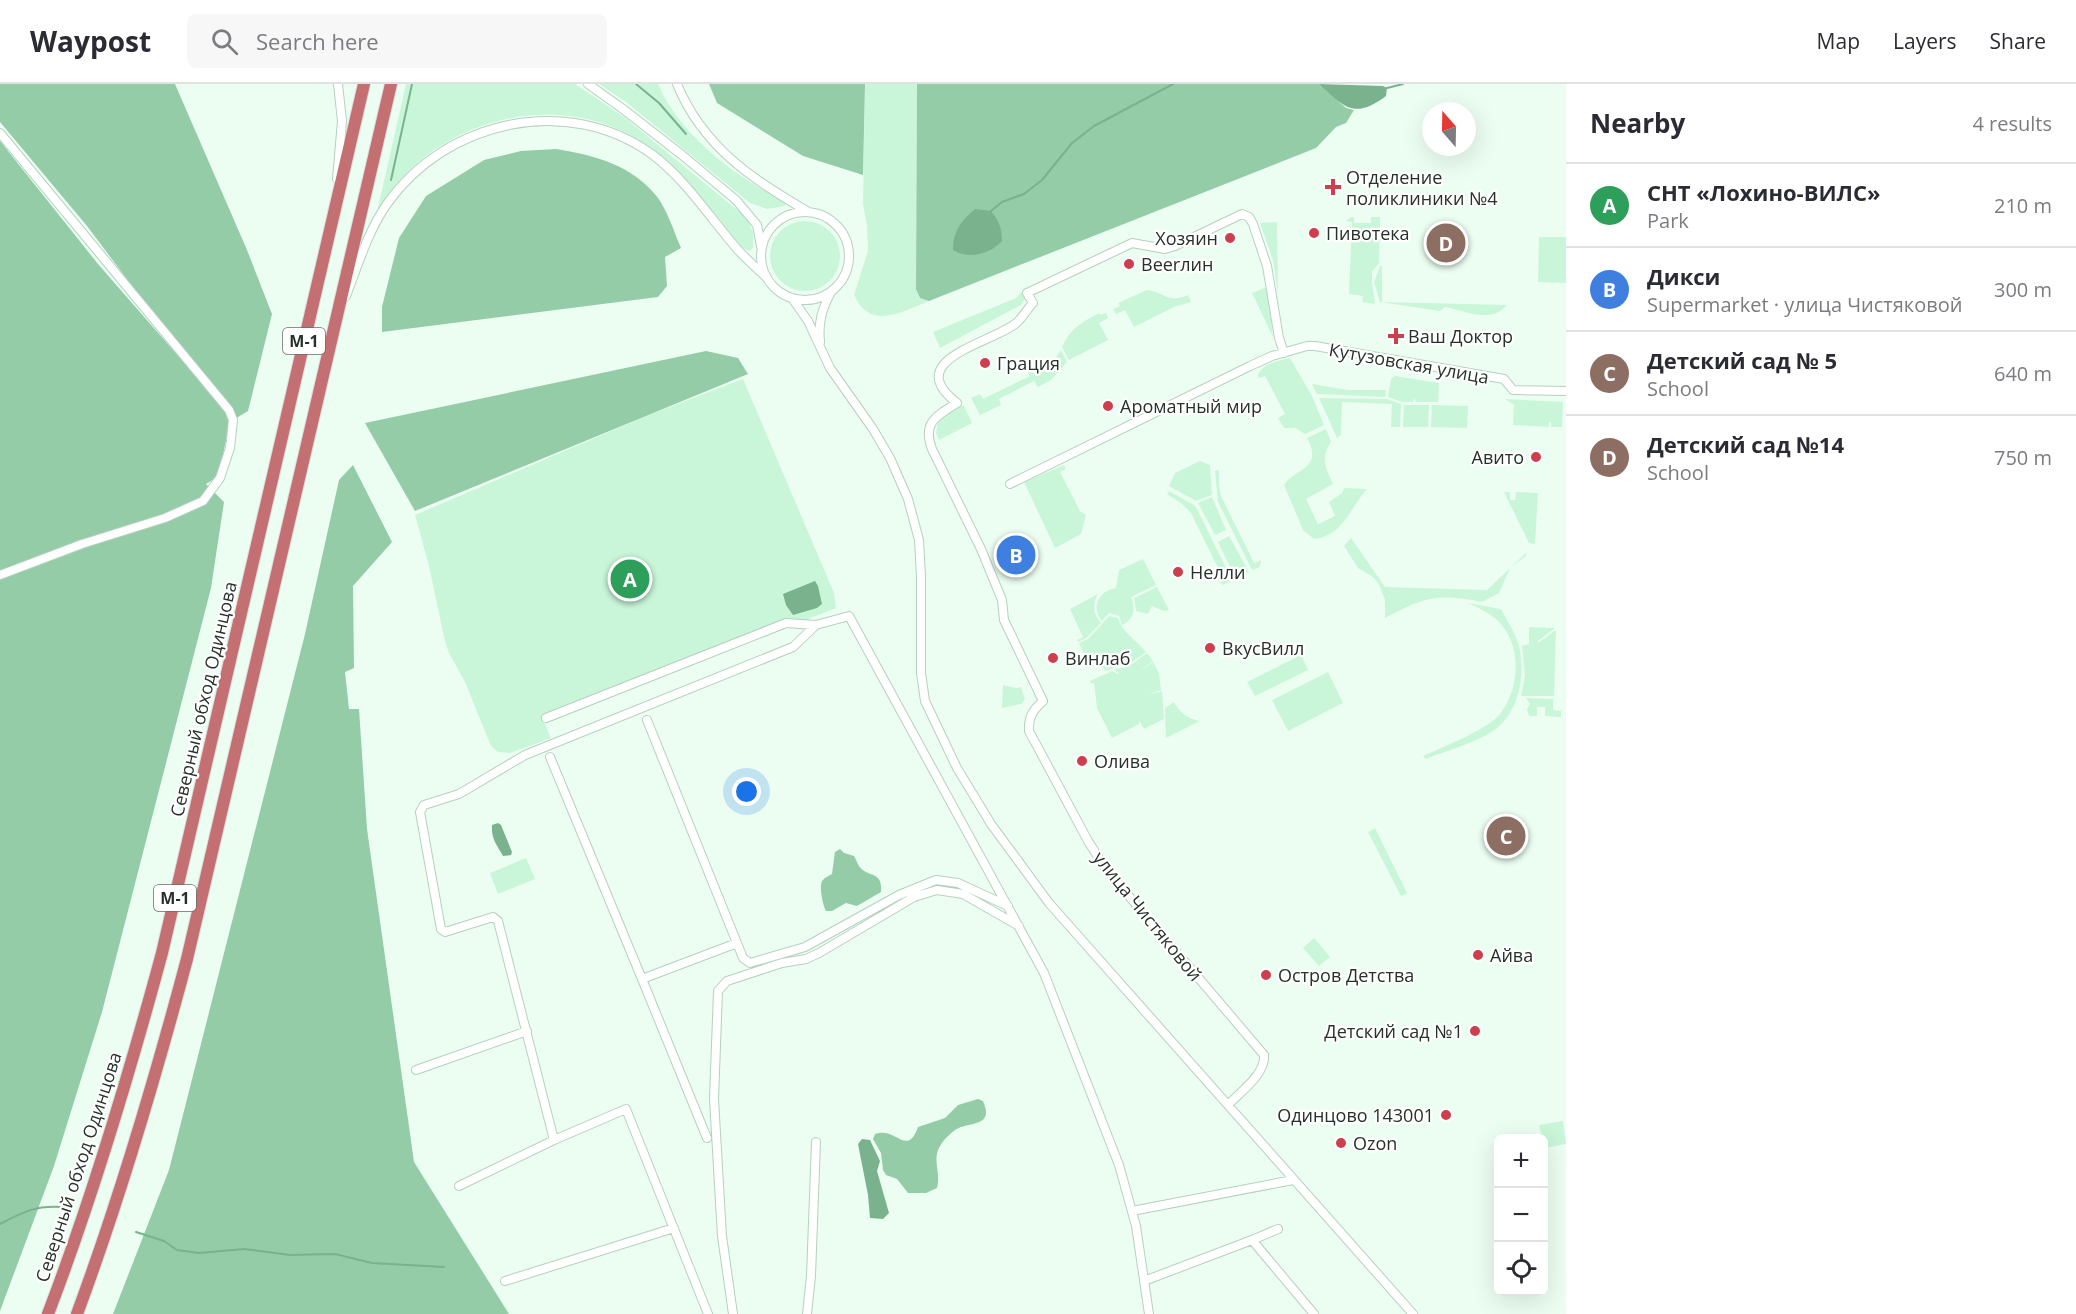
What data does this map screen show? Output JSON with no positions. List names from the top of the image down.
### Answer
{
  "streets": {
    "highway": ["М-1", "Северный обход Одинцова"],
    "street": ["Кутузовская улица", "улица Чистяковой"]
  },
  "crossings": [
    ["Кутузовская улица", "улица Чистяковой"]
  ],
  "places": {
    "health": ["Отделение поликлиники №4", "Ваш Доктор"],
    "other": [
      "Пивотека",
      "Хозяин",
      "Beerлин",
      "Грация",
      "Ароматный мир",
      "Авито",
      "Нелли",
      "ВкусВилл",
      "Винлаб",
      "Олива",
      "Айва",
      "Остров Детства",
      "Детский сад №1",
      "Одинцово 143001",
      "Ozon"
    ]
  },
  "north": "top",
  "page": {
    "header": "Waypost",
    "search": "Search here",
    "nav": ["Map", "Layers", "Share"],
    "heading": ["Nearby", "4 results"],
    "list": [
      {
        "mark": "A",
        "name": "СНТ «Лохино-ВИЛС»",
        "note": "Park",
        "value": "210 m"
      },
      {
        "mark": "B",
        "name": "Дикси",
        "note": "Supermarket · улица Чистяковой",
        "value": "300 m"
      },
      {
        "mark": "C",
        "name": "Детский сад № 5",
        "note": "School",
        "value": "640 m"
      },
      {
        "mark": "D",
        "name": "Детский сад №14",
        "note": "School",
        "value": "750 m"
      }
    ],
    "pins": [
      "D",
      "B",
      "A",
      "C"
    ],
    "map_buttons": ["+", "−"]
  }
}
